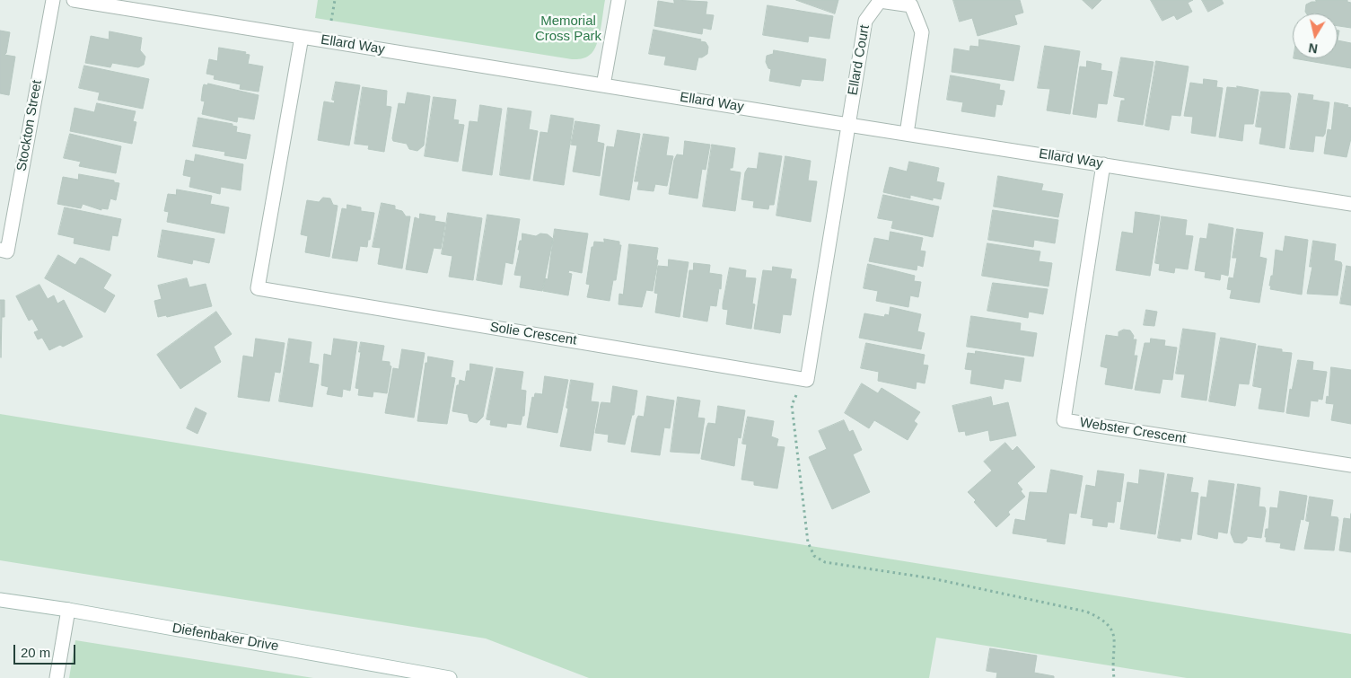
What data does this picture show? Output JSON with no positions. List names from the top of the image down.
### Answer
{
  "streets": {
    "street": [
      "Ellard Way",
      "Ellard Court",
      "Stockton Street",
      "Solie Crescent",
      "Webster Crescent",
      "Diefenbaker Drive"
    ]
  },
  "crossings": [
    ["Ellard Way", "Ellard Court"],
    ["Ellard Way", "Solie Crescent"],
    ["Ellard Way", "Webster Crescent"]
  ],
  "parks": ["Memorial Cross Park"],
  "scale_bar": "20 m",
  "north": "bottom"
}
